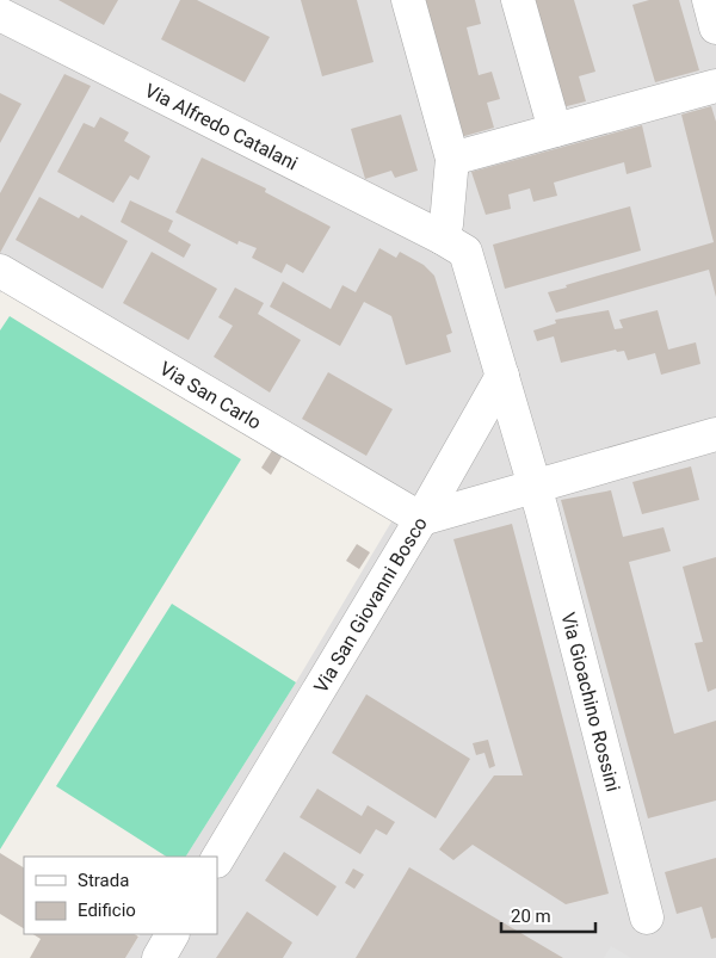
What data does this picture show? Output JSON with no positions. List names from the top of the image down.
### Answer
{
  "streets": {
    "street": [
      "Via Alfredo Catalani",
      "Via San Carlo",
      "Via San Giovanni Bosco",
      "Via Gioachino Rossini"
    ]
  },
  "crossings": [
    ["Via Alfredo Catalani", "Via Gioachino Rossini"],
    ["Via San Carlo", "Via San Giovanni Bosco"],
    ["Via San Giovanni Bosco", "Via Gioachino Rossini"]
  ],
  "legend": ["Strada", "Edificio"],
  "scale_bar": "20 m"
}
